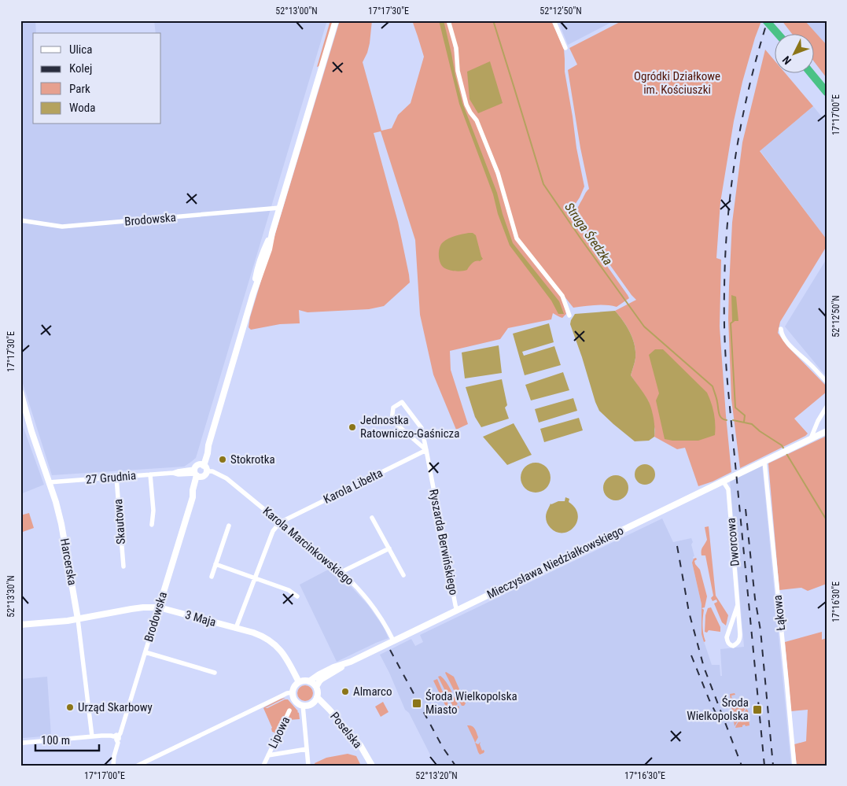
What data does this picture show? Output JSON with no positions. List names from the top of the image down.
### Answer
{
  "streets": {
    "street": [
      "Brodowska",
      "27 Grudnia",
      "Karola Libelta",
      "Skautowa",
      "Ryszarda Berwińskiego",
      "Dworcowa",
      "Karola Marcinkowskiego",
      "Harcerska",
      "Mieczysława Niedziałkowskiego",
      "Łąkowa",
      "3 Maja",
      "Poselska",
      "Lipowa"
    ]
  },
  "crossings": [
    ["Brodowska", "27 Grudnia"],
    ["Brodowska", "3 Maja"],
    ["27 Grudnia", "Skautowa"],
    ["27 Grudnia", "Harcerska"],
    ["Karola Libelta", "Ryszarda Berwińskiego"],
    ["Karola Libelta", "Karola Marcinkowskiego"],
    ["Ryszarda Berwińskiego", "Mieczysława Niedziałkowskiego"],
    ["Dworcowa", "Mieczysława Niedziałkowskiego"],
    ["Karola Marcinkowskiego", "Mieczysława Niedziałkowskiego"],
    ["Harcerska", "3 Maja"],
    ["Mieczysława Niedziałkowskiego", "Łąkowa"],
    ["Mieczysława Niedziałkowskiego", "3 Maja"],
    ["Mieczysława Niedziałkowskiego", "Poselska"],
    ["3 Maja", "Poselska"]
  ],
  "water": ["Struga Średzka"],
  "parks": ["Ogródki Działkowe im. Kościuszki"],
  "places": {
    "other": [
      "Jednostka Ratowniczo-Gaśnicza",
      "Stokrotka",
      "Almarco",
      "Urząd Skarbowy"
    ],
    "transit": ["Środa Wielkopolska Miasto", "Środa Wielkopolska"]
  },
  "legend": [
    "Ulica",
    "Kolej",
    "Park",
    "Woda"
  ],
  "scale_bar": "100 m",
  "north": "bottom left",
  "coordinates": [
    "52°13'00\"N",
    "17°17'30\"E",
    "52°12'50\"N",
    "17°17'00\"E",
    "52°13'30\"N",
    "17°16'30\"E",
    "52°13'20\"N"
  ]
}
